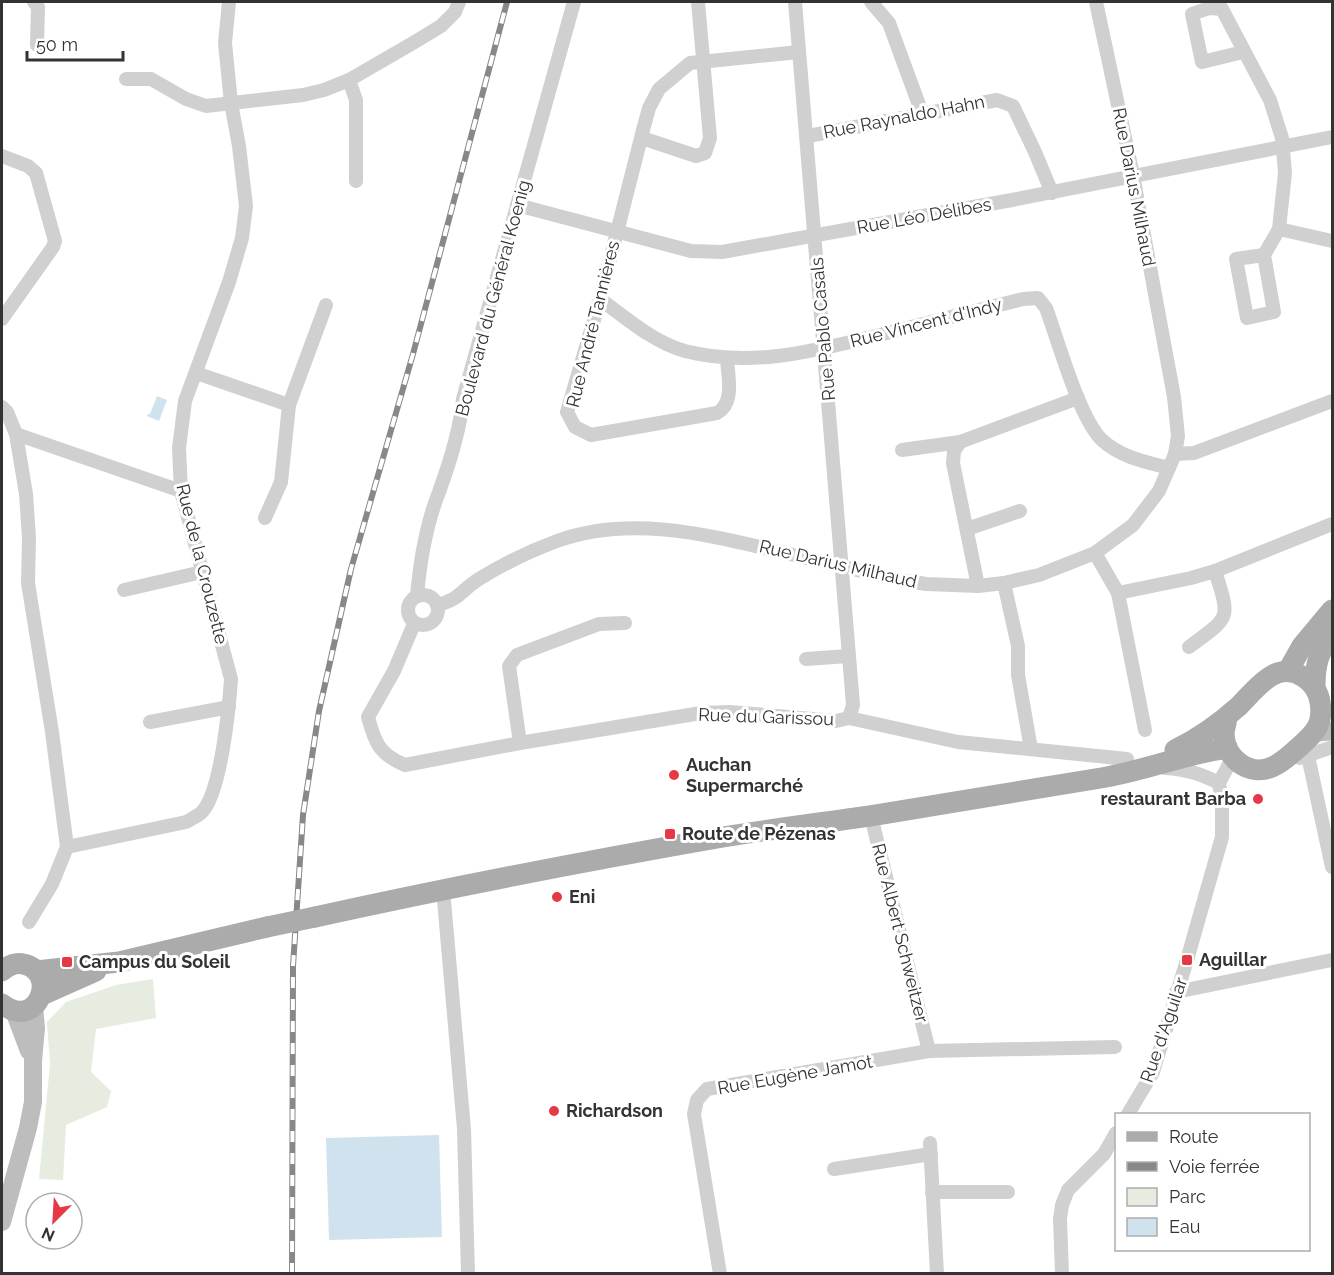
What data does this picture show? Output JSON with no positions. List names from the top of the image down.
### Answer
{
  "streets": {
    "street": [
      "Rue Raynaldo Hahn",
      "Rue Darius Milhaud",
      "Rue Léo Délibes",
      "Boulevard du Général Koenig",
      "Rue Vincent d'Indy",
      "Rue André Tannières",
      "Rue Pablo Casals",
      "Rue de la Crouzette",
      "Rue du Garissou",
      "Rue Albert Schweitzer",
      "Rue d'Aguilar",
      "Rue Eugène Jamot"
    ]
  },
  "crossings": [
    ["Rue Raynaldo Hahn", "Rue Léo Délibes"],
    ["Rue Raynaldo Hahn", "Rue Pablo Casals"],
    ["Rue Darius Milhaud", "Rue Léo Délibes"],
    ["Rue Darius Milhaud", "Boulevard du Général Koenig"],
    ["Rue Darius Milhaud", "Rue Vincent d'Indy"],
    ["Rue Darius Milhaud", "Rue Pablo Casals"],
    ["Rue Darius Milhaud", "Rue du Garissou"],
    ["Rue Léo Délibes", "Boulevard du Général Koenig"],
    ["Rue Léo Délibes", "Rue André Tannières"],
    ["Rue Léo Délibes", "Rue Pablo Casals"],
    ["Boulevard du Général Koenig", "Rue du Garissou"],
    ["Rue Vincent d'Indy", "Rue André Tannières"],
    ["Rue Vincent d'Indy", "Rue Pablo Casals"],
    ["Rue Pablo Casals", "Rue du Garissou"],
    ["Rue Albert Schweitzer", "Rue Eugène Jamot"]
  ],
  "places": {
    "other": [
      "Auchan Supermarché",
      "restaurant Barba",
      "Eni",
      "Richardson"
    ],
    "transit": ["Route de Pézenas", "Aguillar", "Campus du Soleil"]
  },
  "legend": [
    "Route",
    "Voie ferrée",
    "Parc",
    "Eau"
  ],
  "scale_bar": "50 m",
  "north": "bottom left"
}
